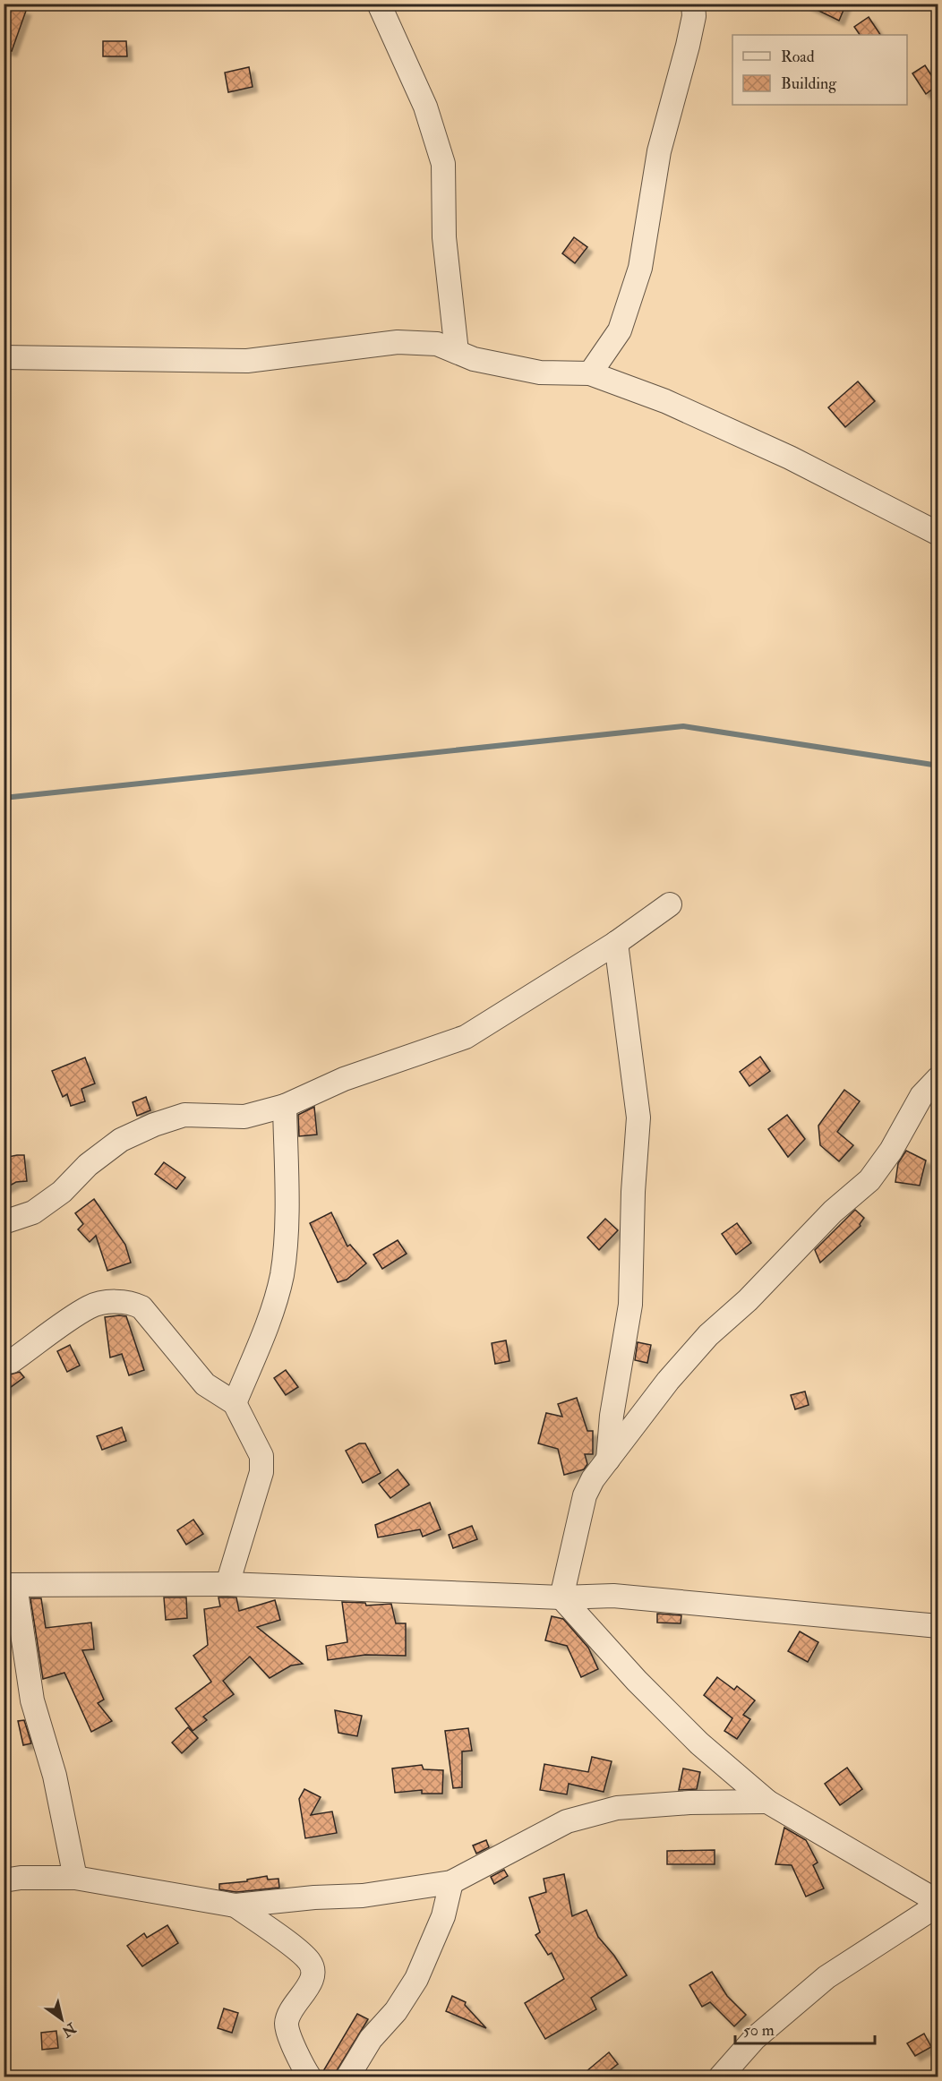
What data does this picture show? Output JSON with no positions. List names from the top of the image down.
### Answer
{
  "legend": ["Road", "Building"],
  "scale_bar": "50 m",
  "north": "bottom right"
}
